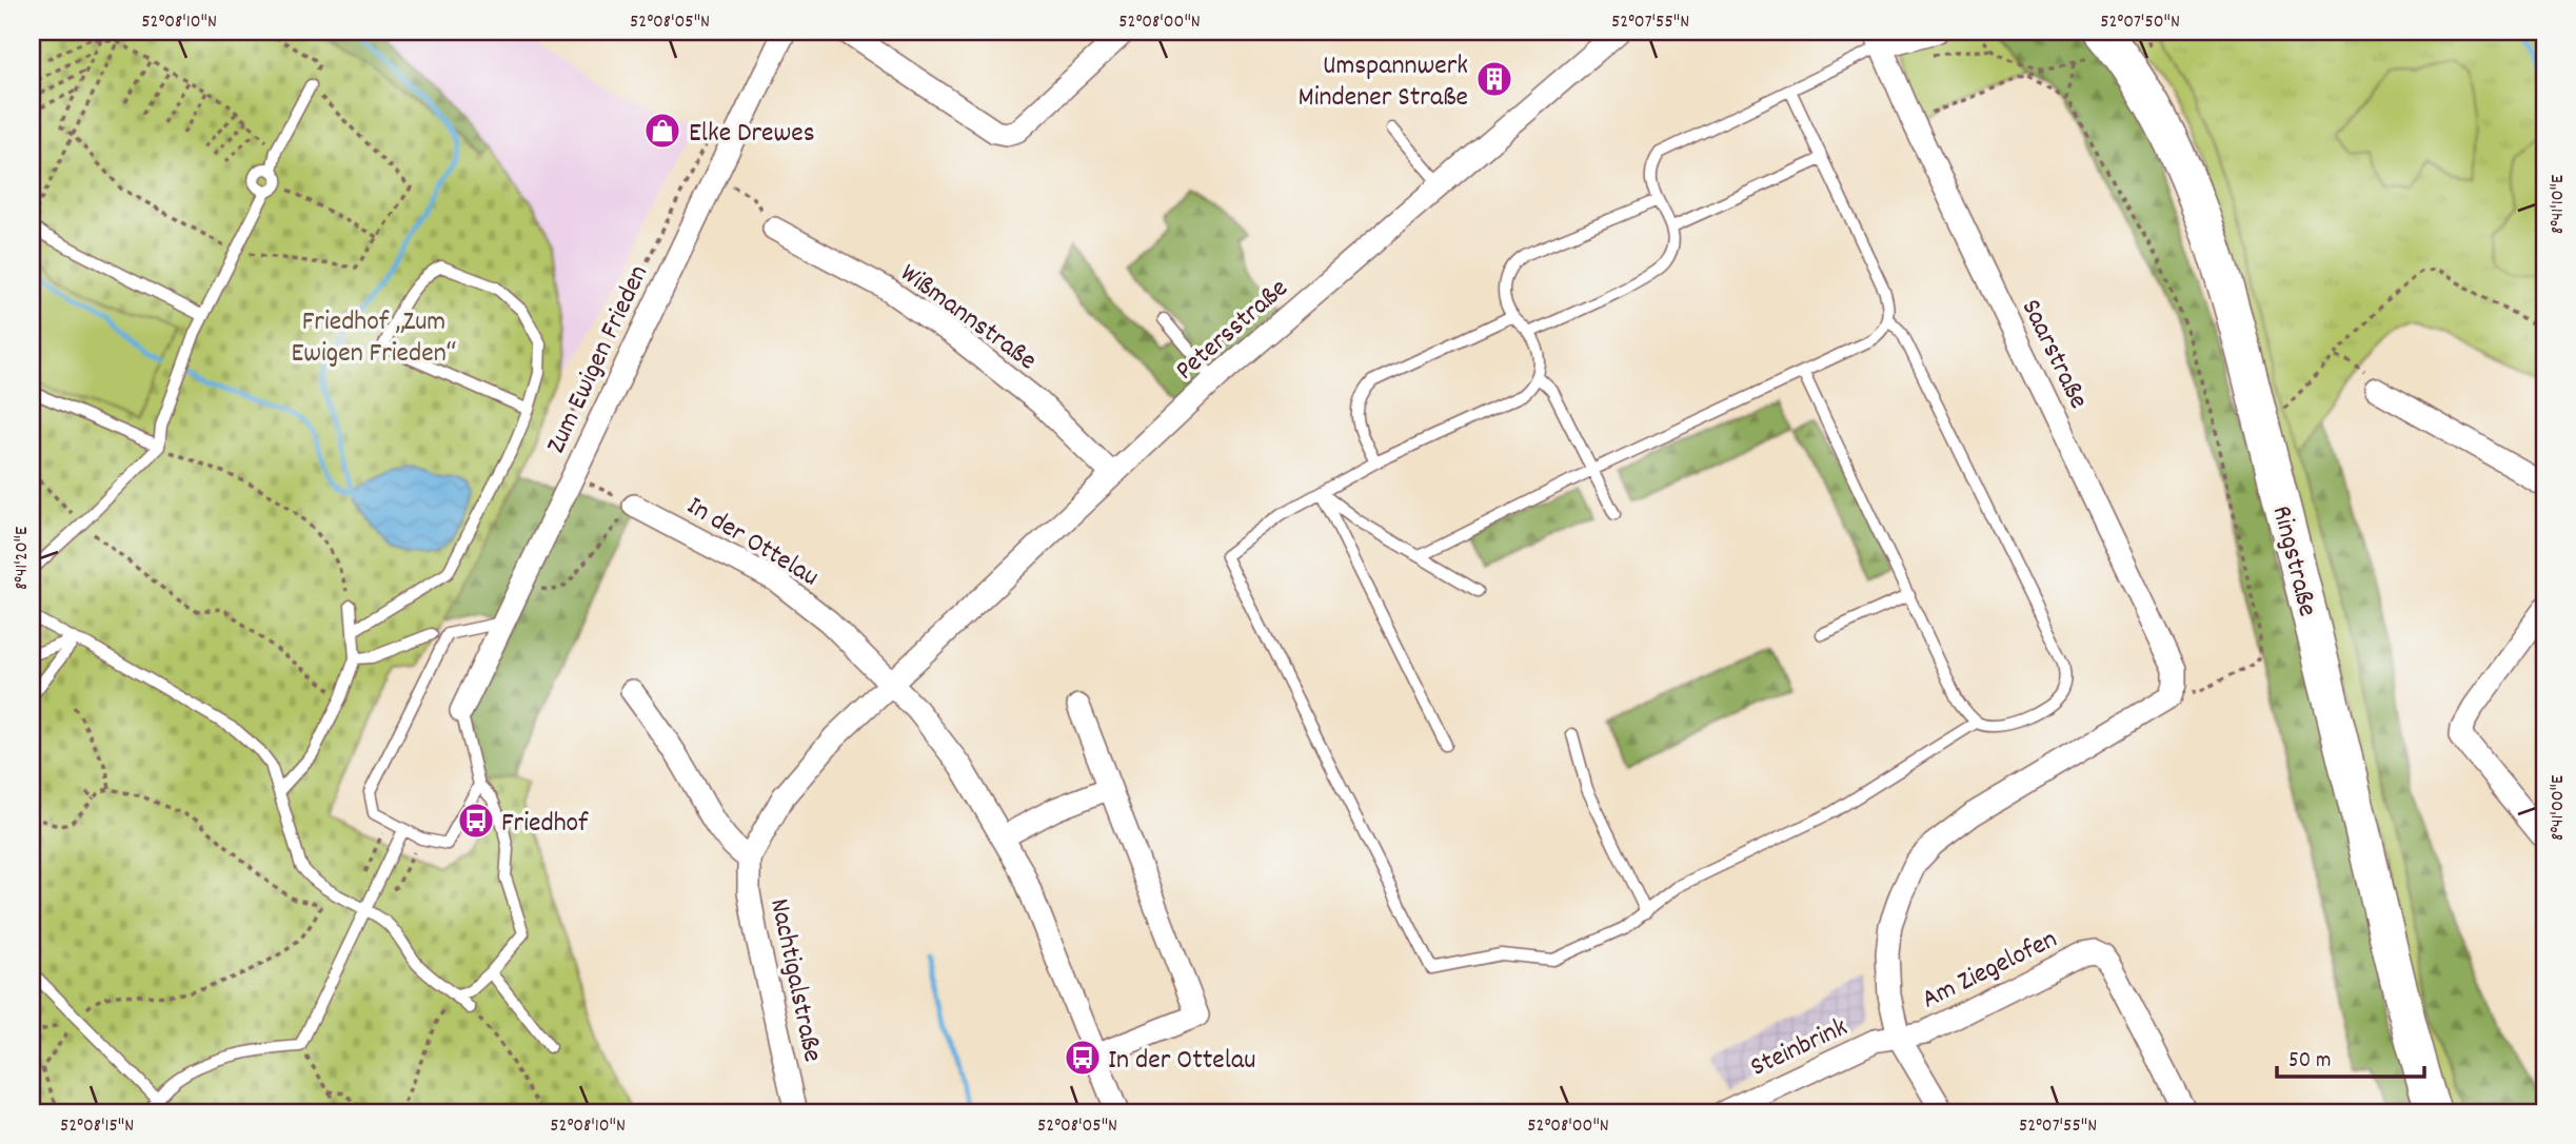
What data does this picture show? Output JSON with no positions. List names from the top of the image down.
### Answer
{
  "streets": {
    "main road": ["Ringstraße"],
    "street": [
      "Wißmannstraße",
      "Petersstraße",
      "Saarstraße",
      "Zum Ewigen Frieden",
      "In der Ottelau",
      "Am Ziegelofen",
      "Nachtigalstraße",
      "Steinbrink"
    ]
  },
  "crossings": [
    ["Wißmannstraße", "Petersstraße"],
    ["Petersstraße", "In der Ottelau"],
    ["Am Ziegelofen", "Steinbrink"]
  ],
  "parks": ["Friedhof „Zum Ewigen Frieden“"],
  "places": {
    "building": ["Umspannwerk Mindener Straße"],
    "shop": ["Elke Drewes"],
    "bus stop": ["Friedhof", "In der Ottelau"]
  },
  "scale_bar": "50 m",
  "coordinates": [
    "52°08'10\"N",
    "52°08'05\"N",
    "52°08'00\"N",
    "52°07'55\"N",
    "52°07'50\"N",
    "8°41'10\"E",
    "8°41'20\"E",
    "8°41'00\"E",
    "52°08'15\"N"
  ]
}
